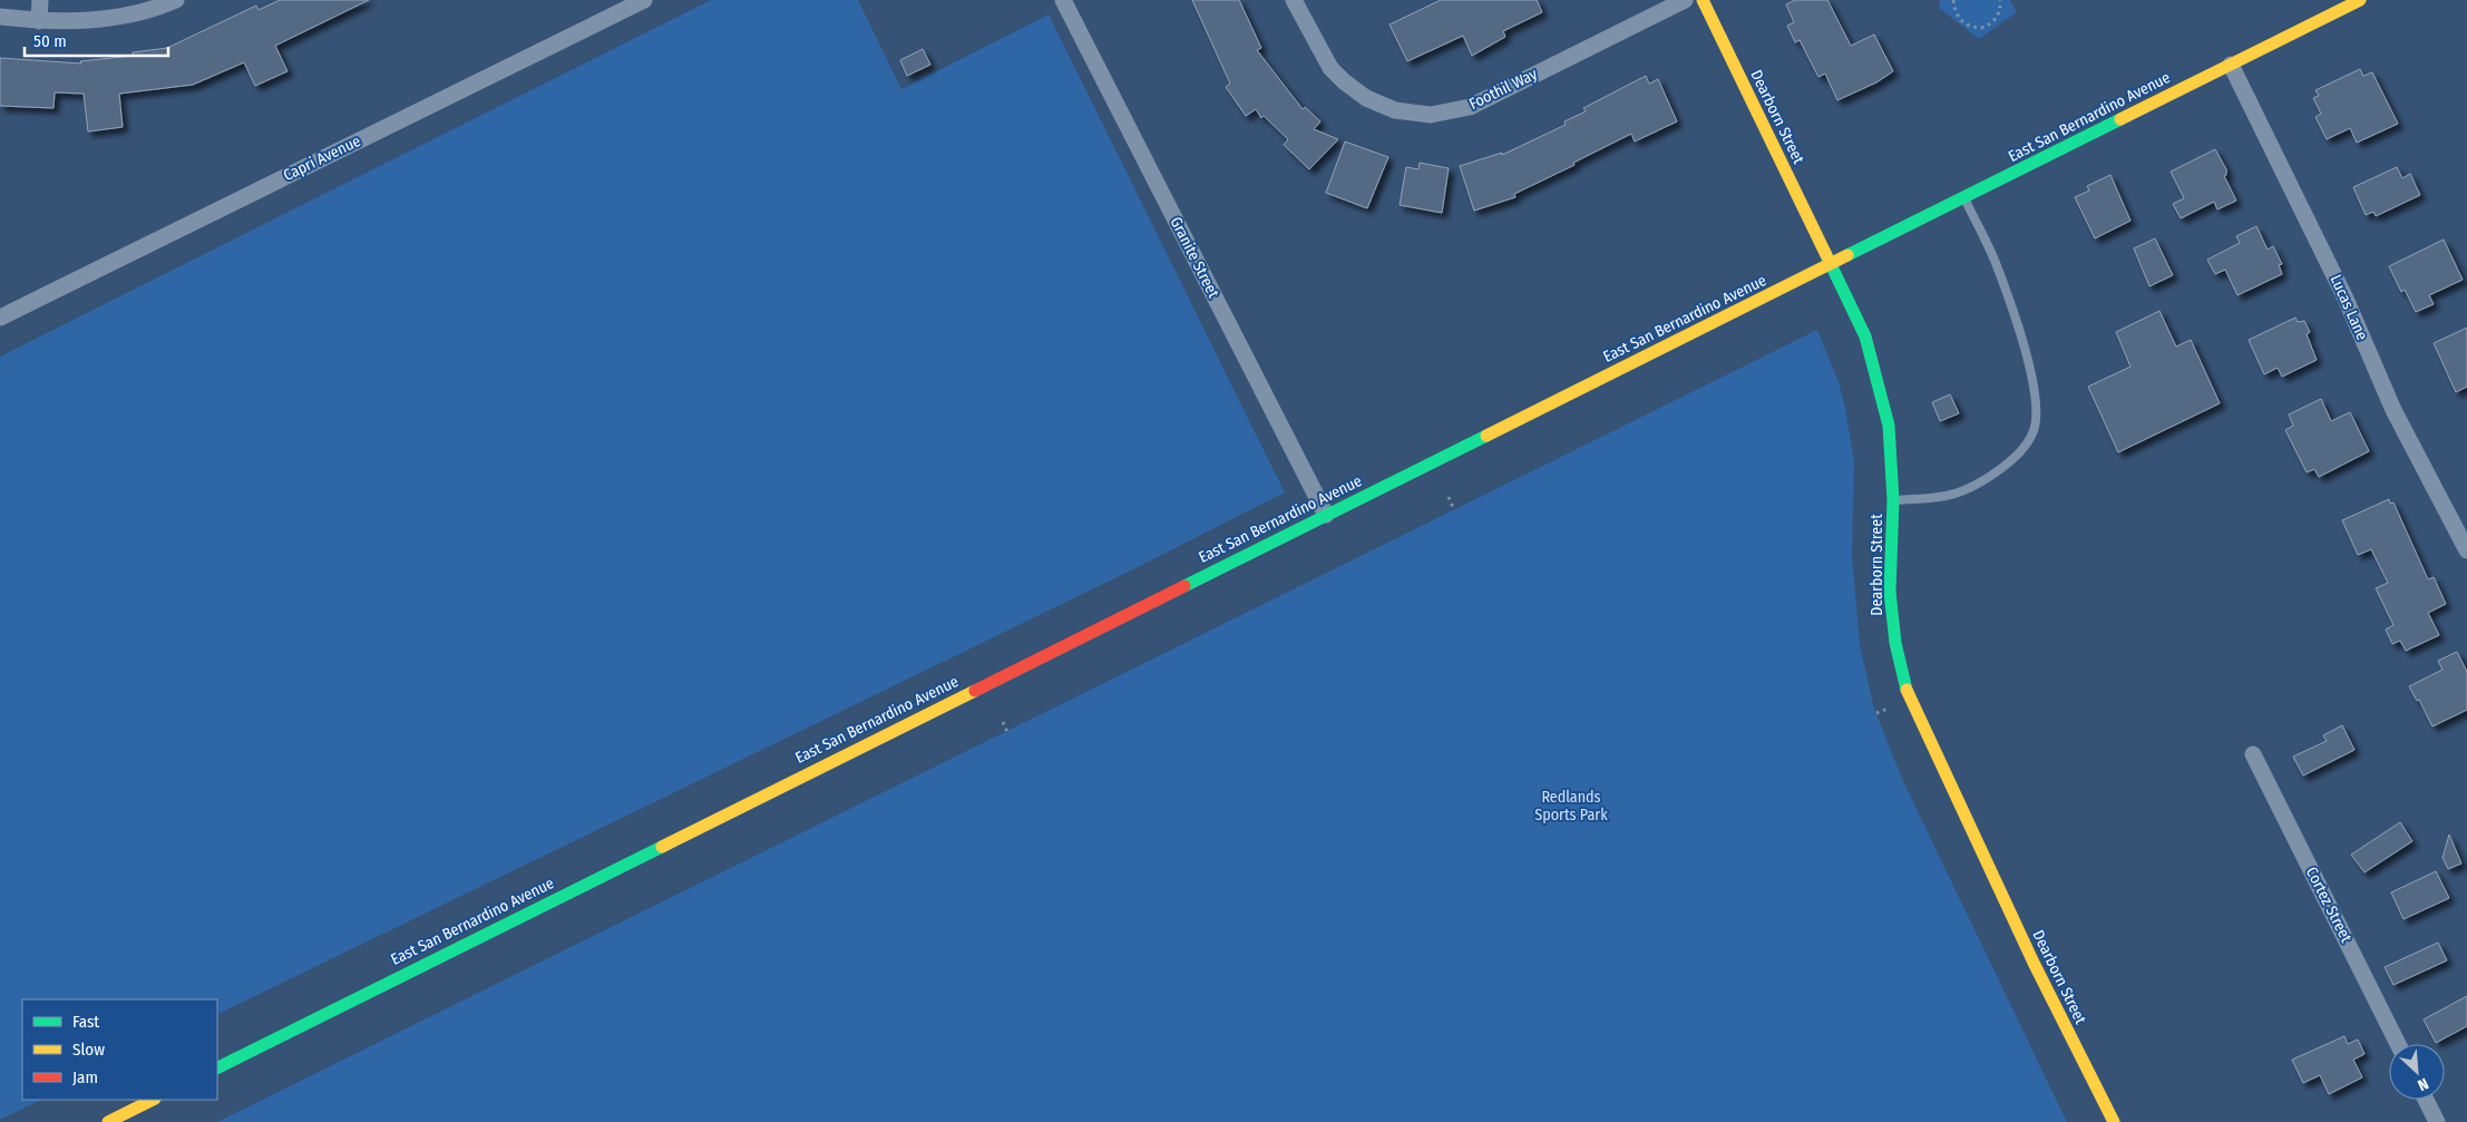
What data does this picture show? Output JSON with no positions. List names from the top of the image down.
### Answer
{
  "streets": {
    "street": [
      "Foothil Way",
      "Dearborn Street",
      "East San Bernardino Avenue",
      "Capri Avenue",
      "Granite Street",
      "Lucas Lane",
      "Cortez Street"
    ]
  },
  "crossings": [
    ["Dearborn Street", "East San Bernardino Avenue"],
    ["East San Bernardino Avenue", "Granite Street"],
    ["East San Bernardino Avenue", "Lucas Lane"]
  ],
  "parks": ["Redlands Sports Park"],
  "legend": ["Fast", "Slow", "Jam"],
  "scale_bar": "50 m",
  "north": "bottom right"
}
